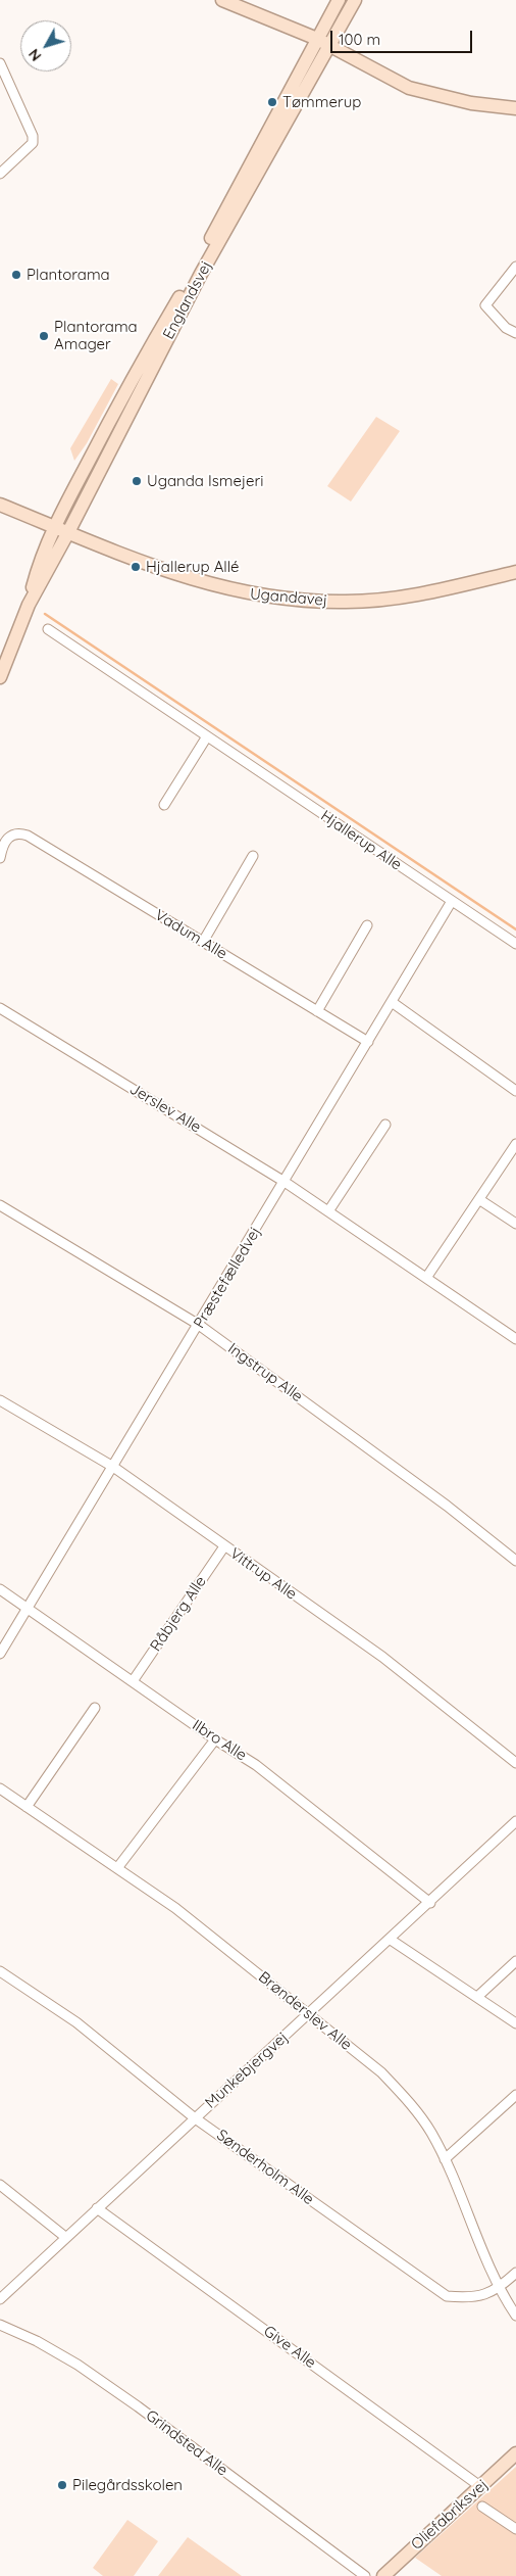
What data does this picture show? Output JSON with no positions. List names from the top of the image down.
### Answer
{
  "streets": {
    "main road": ["Englandsvej", "Ugandavej", "Oliefabriksvej"],
    "street": [
      "Hjallerup Alle",
      "Vadum Alle",
      "Jerslev Alle",
      "Præstefælledvej",
      "Ingstrup Alle",
      "Vittrup Alle",
      "Råbjerg Alle",
      "Ilbro Alle",
      "Brønderslev Alle",
      "Munkebjergvej",
      "Sønderholm Alle",
      "Give Alle",
      "Grindsted Alle"
    ]
  },
  "crossings": [
    ["Englandsvej", "Ugandavej"],
    ["Hjallerup Alle", "Præstefælledvej"],
    ["Vadum Alle", "Præstefælledvej"],
    ["Jerslev Alle", "Præstefælledvej"],
    ["Præstefælledvej", "Ingstrup Alle"],
    ["Præstefælledvej", "Vittrup Alle"],
    ["Præstefælledvej", "Ilbro Alle"],
    ["Vittrup Alle", "Råbjerg Alle"],
    ["Råbjerg Alle", "Ilbro Alle"],
    ["Ilbro Alle", "Munkebjergvej"],
    ["Brønderslev Alle", "Munkebjergvej"],
    ["Brønderslev Alle", "Sønderholm Alle"],
    ["Munkebjergvej", "Sønderholm Alle"],
    ["Munkebjergvej", "Give Alle"],
    ["Give Alle", "Oliefabriksvej"]
  ],
  "places": [
    "Tømmerup",
    "Plantorama",
    "Plantorama Amager",
    "Uganda Ismejeri",
    "Hjallerup Allé",
    "Pilegårdsskolen"
  ],
  "scale_bar": "100 m",
  "north": "bottom left"
}
